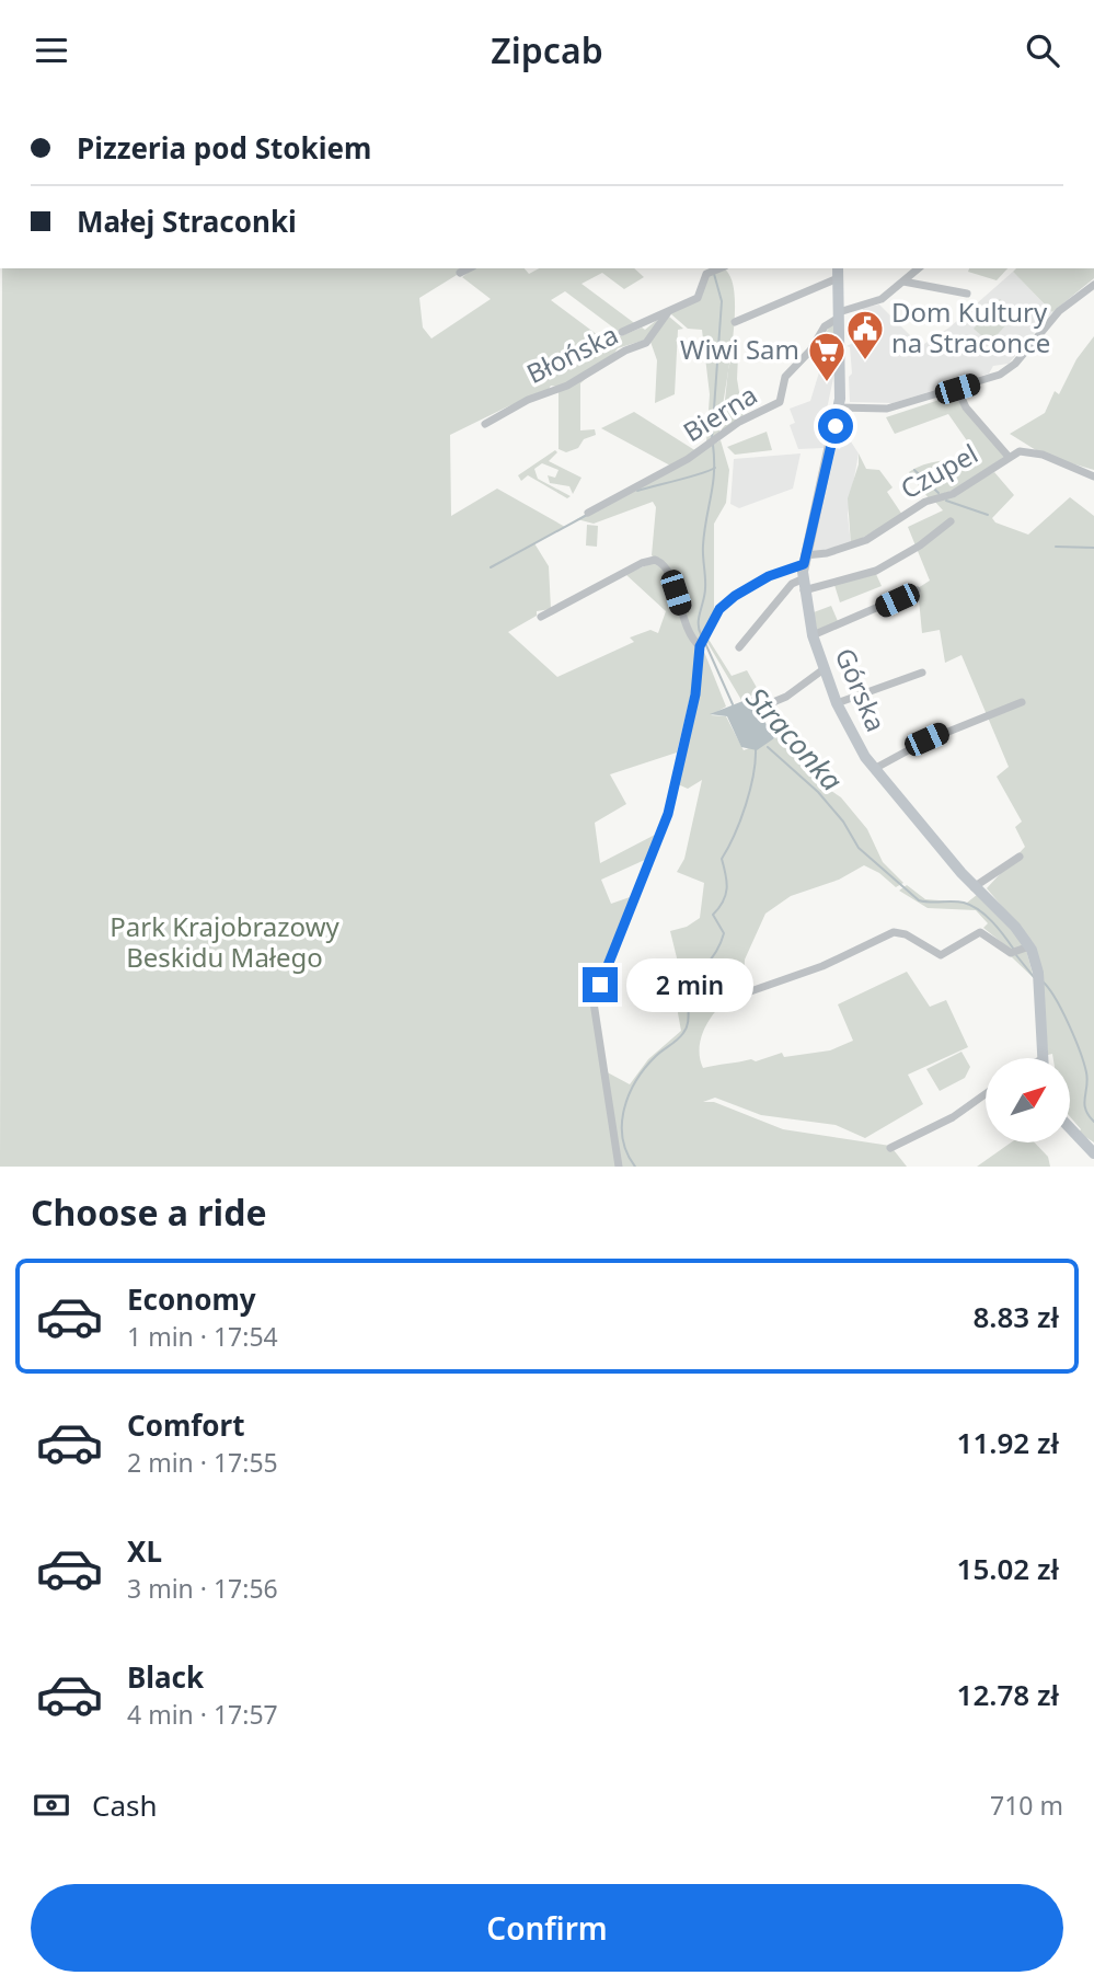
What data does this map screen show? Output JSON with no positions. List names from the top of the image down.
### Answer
{
  "streets": {
    "street": [
      "Błońska",
      "Bierna",
      "Czupel",
      "Górska"
    ]
  },
  "crossings": [
    ["Bierna", "Górska"],
    ["Czupel", "Górska"]
  ],
  "water": ["Straconka"],
  "parks": ["Park Krajobrazowy Beskidu Małego"],
  "places": {
    "public building": ["Dom Kultury na Straconce"],
    "supermarket": ["Wiwi Sam"]
  },
  "north": "top right",
  "page": {
    "header": "Zipcab",
    "banner": ["Pizzeria pod Stokiem", "Małej Straconki"],
    "bubble": "2 min",
    "heading": "Choose a ride",
    "list": [
      {
        "name": "Economy",
        "note": "1 min · 17:54",
        "value": "8.83 zł"
      },
      {
        "name": "Comfort",
        "note": "2 min · 17:55",
        "value": "11.92 zł"
      },
      {
        "name": "XL",
        "note": "3 min · 17:56",
        "value": "15.02 zł"
      },
      {
        "name": "Black",
        "note": "4 min · 17:57",
        "value": "12.78 zł"
      }
    ],
    "pay": ["Cash", "710 m"],
    "buttons": "Confirm"
  }
}
